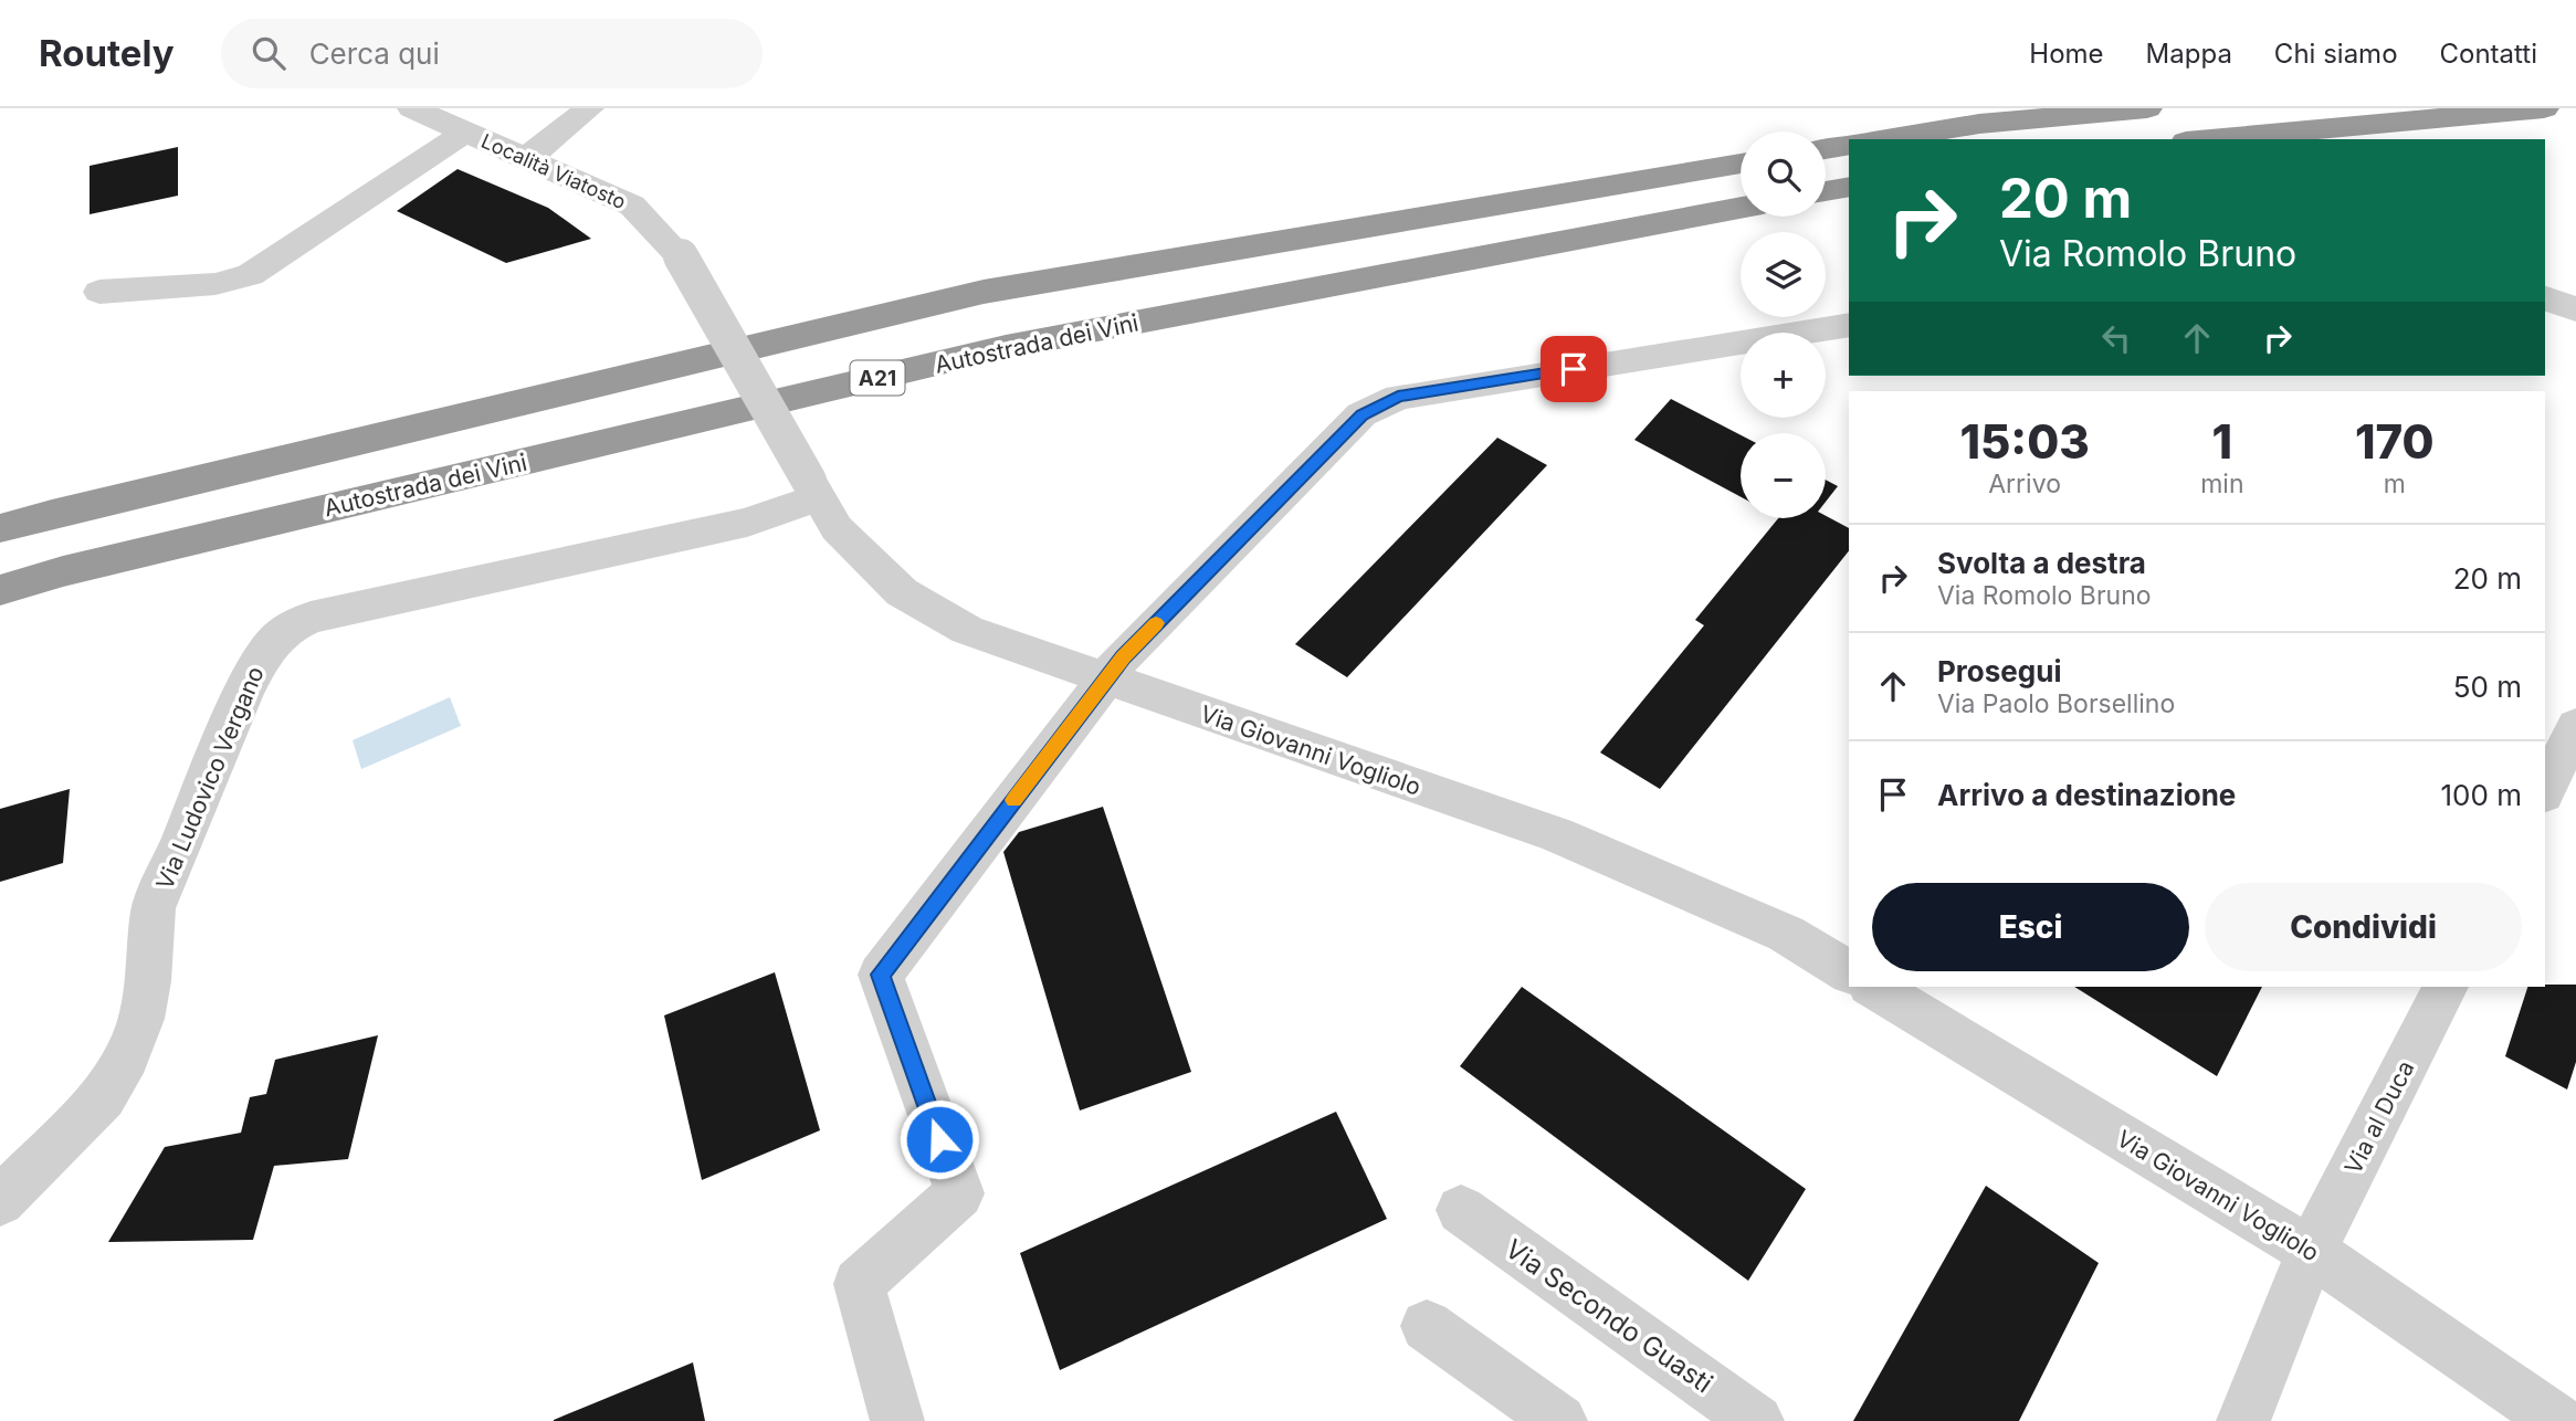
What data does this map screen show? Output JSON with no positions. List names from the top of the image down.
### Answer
{
  "streets": {
    "highway": ["Autostrada dei Vini", "A21"],
    "street": [
      "Località Viatosto",
      "Via Giovanni Vogliolo",
      "Via Ludovico Vergano",
      "Via al Duca",
      "Via Secondo Guasti"
    ]
  },
  "crossings": [
    ["Località Viatosto", "Via Giovanni Vogliolo"],
    ["Località Viatosto", "Via Ludovico Vergano"],
    ["Via Giovanni Vogliolo", "Via Ludovico Vergano"],
    ["Via Giovanni Vogliolo", "Via al Duca"]
  ],
  "page": {
    "header": "Routely",
    "search": "Cerca qui",
    "nav": [
      "Home",
      "Mappa",
      "Chi siamo",
      "Contatti"
    ],
    "map_buttons": ["+", "−"],
    "turn": ["20 m", "Via Romolo Bruno"],
    "eta": [
      "15:03",
      "Arrivo",
      "1",
      "min",
      "170",
      "m"
    ],
    "list": [
      {
        "name": "Svolta a destra",
        "note": "Via Romolo Bruno",
        "value": "20 m"
      },
      {
        "name": "Prosegui",
        "note": "Via Paolo Borsellino",
        "value": "50 m"
      },
      {
        "name": "Arrivo a destinazione",
        "value": "100 m"
      }
    ],
    "buttons": ["Esci", "Condividi"]
  }
}
